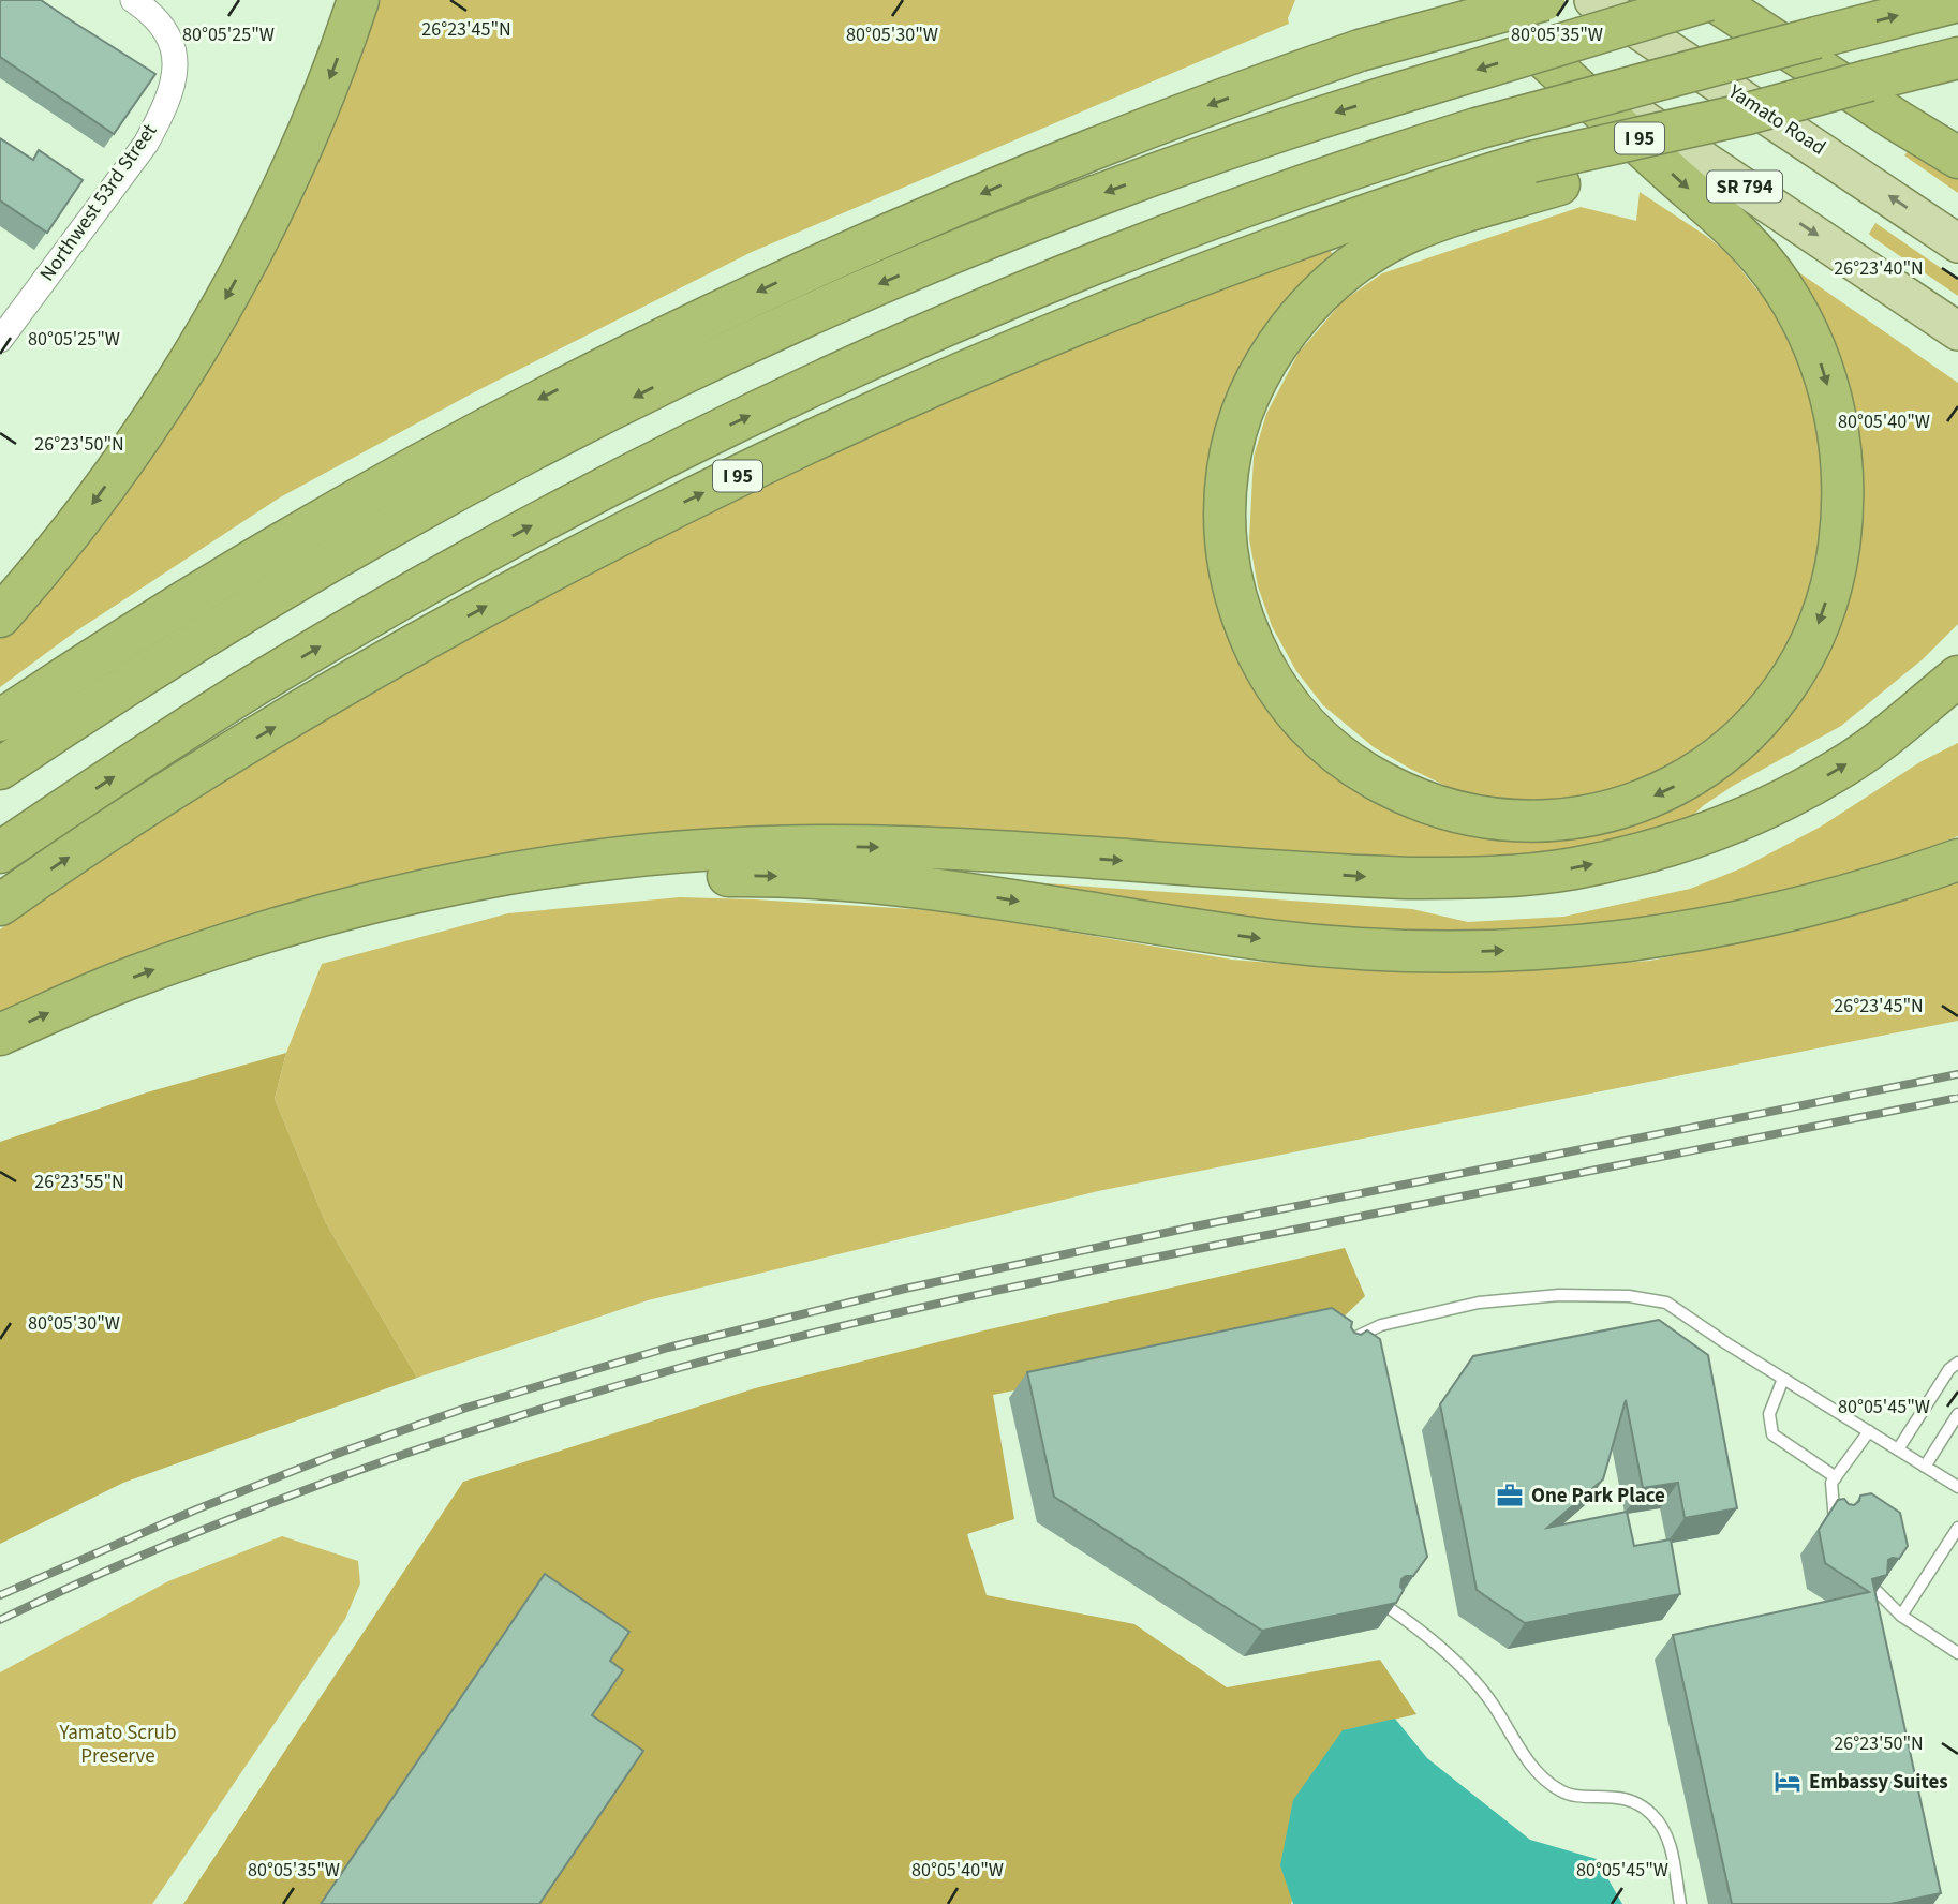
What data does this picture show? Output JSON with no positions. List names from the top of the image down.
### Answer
{
  "streets": {
    "highway": ["I 95"],
    "main road": ["Yamato Road", "SR 794"],
    "street": ["Northwest 53rd Street"]
  },
  "parks": ["Yamato Scrub Preserve"],
  "places": {
    "office": ["One Park Place"],
    "hotel": ["Embassy Suites"]
  },
  "coordinates": [
    "26°23'45\"N",
    "80°05'25\"W",
    "80°05'30\"W",
    "80°05'35\"W",
    "26°23'40\"N",
    "80°05'40\"W",
    "26°23'50\"N",
    "26°23'55\"N",
    "80°05'45\"W"
  ]
}
